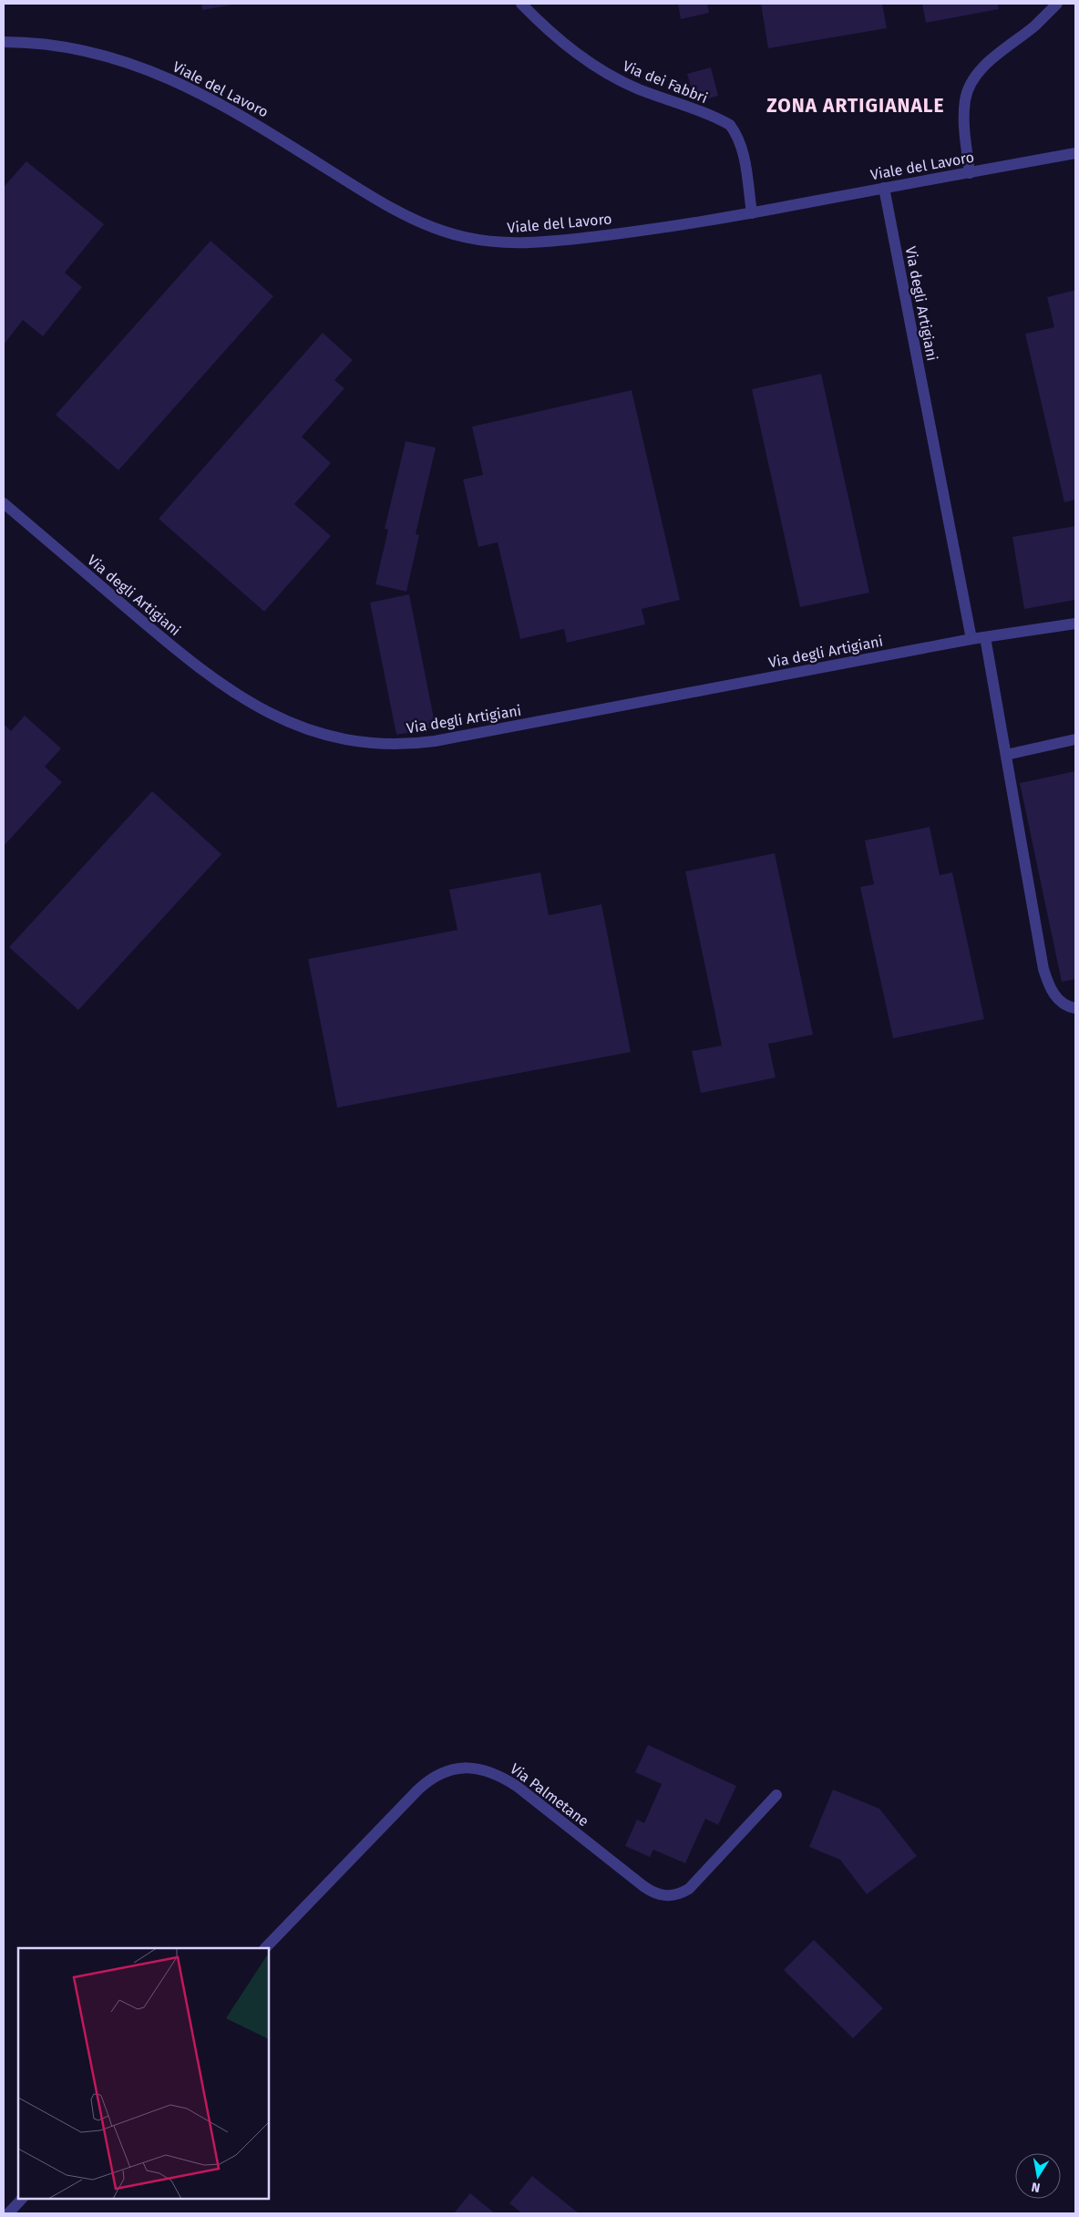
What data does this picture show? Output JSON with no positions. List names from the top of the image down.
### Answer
{
  "streets": {
    "street": [
      "Via dei Fabbri",
      "Viale del Lavoro",
      "Via degli Artigiani",
      "Via Palmetane"
    ]
  },
  "crossings": [
    ["Via dei Fabbri", "Viale del Lavoro"],
    ["Viale del Lavoro", "Via degli Artigiani"]
  ],
  "districts": ["ZONA ARTIGIANALE"],
  "north": "bottom"
}
